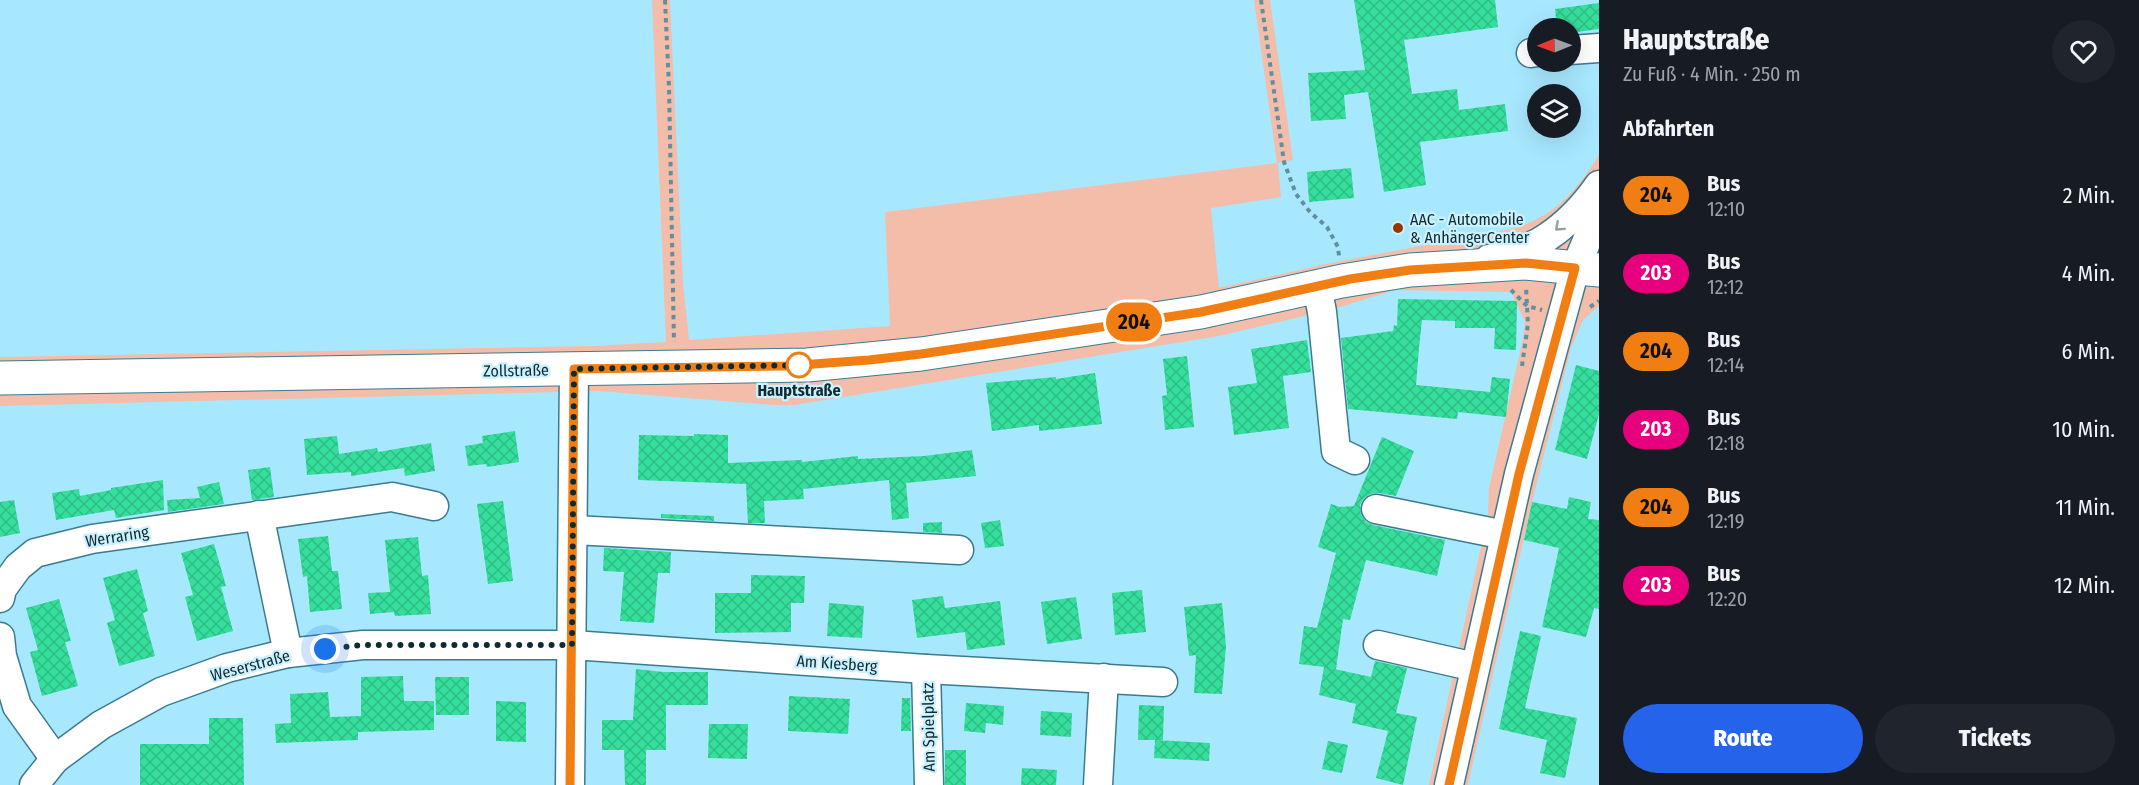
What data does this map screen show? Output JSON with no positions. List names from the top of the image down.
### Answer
{
  "streets": {
    "main road": ["Zollstraße"],
    "street": [
      "Werraring",
      "Am Kiesberg",
      "Weserstraße",
      "Am Spielplatz"
    ]
  },
  "crossings": [
    ["Am Kiesberg", "Weserstraße"],
    ["Am Kiesberg", "Am Spielplatz"]
  ],
  "places": ["AAC - Automobile & AnhängerCenter", "Hauptstraße"],
  "lines": ["bus line 204"],
  "north": "left",
  "page": {
    "on_map": "204",
    "heading": [
      ["Hauptstraße", "Zu Fuß · 4 Min. · 250 m"],
      "Abfahrten"
    ],
    "list": [
      {
        "mark": "204",
        "name": "Bus",
        "note": "12:10",
        "value": "2 Min."
      },
      {
        "mark": "203",
        "name": "Bus",
        "note": "12:12",
        "value": "4 Min."
      },
      {
        "mark": "204",
        "name": "Bus",
        "note": "12:14",
        "value": "6 Min."
      },
      {
        "mark": "203",
        "name": "Bus",
        "note": "12:18",
        "value": "10 Min."
      },
      {
        "mark": "204",
        "name": "Bus",
        "note": "12:19",
        "value": "11 Min."
      },
      {
        "mark": "203",
        "name": "Bus",
        "note": "12:20",
        "value": "12 Min."
      }
    ],
    "buttons": ["Route", "Tickets"]
  }
}
